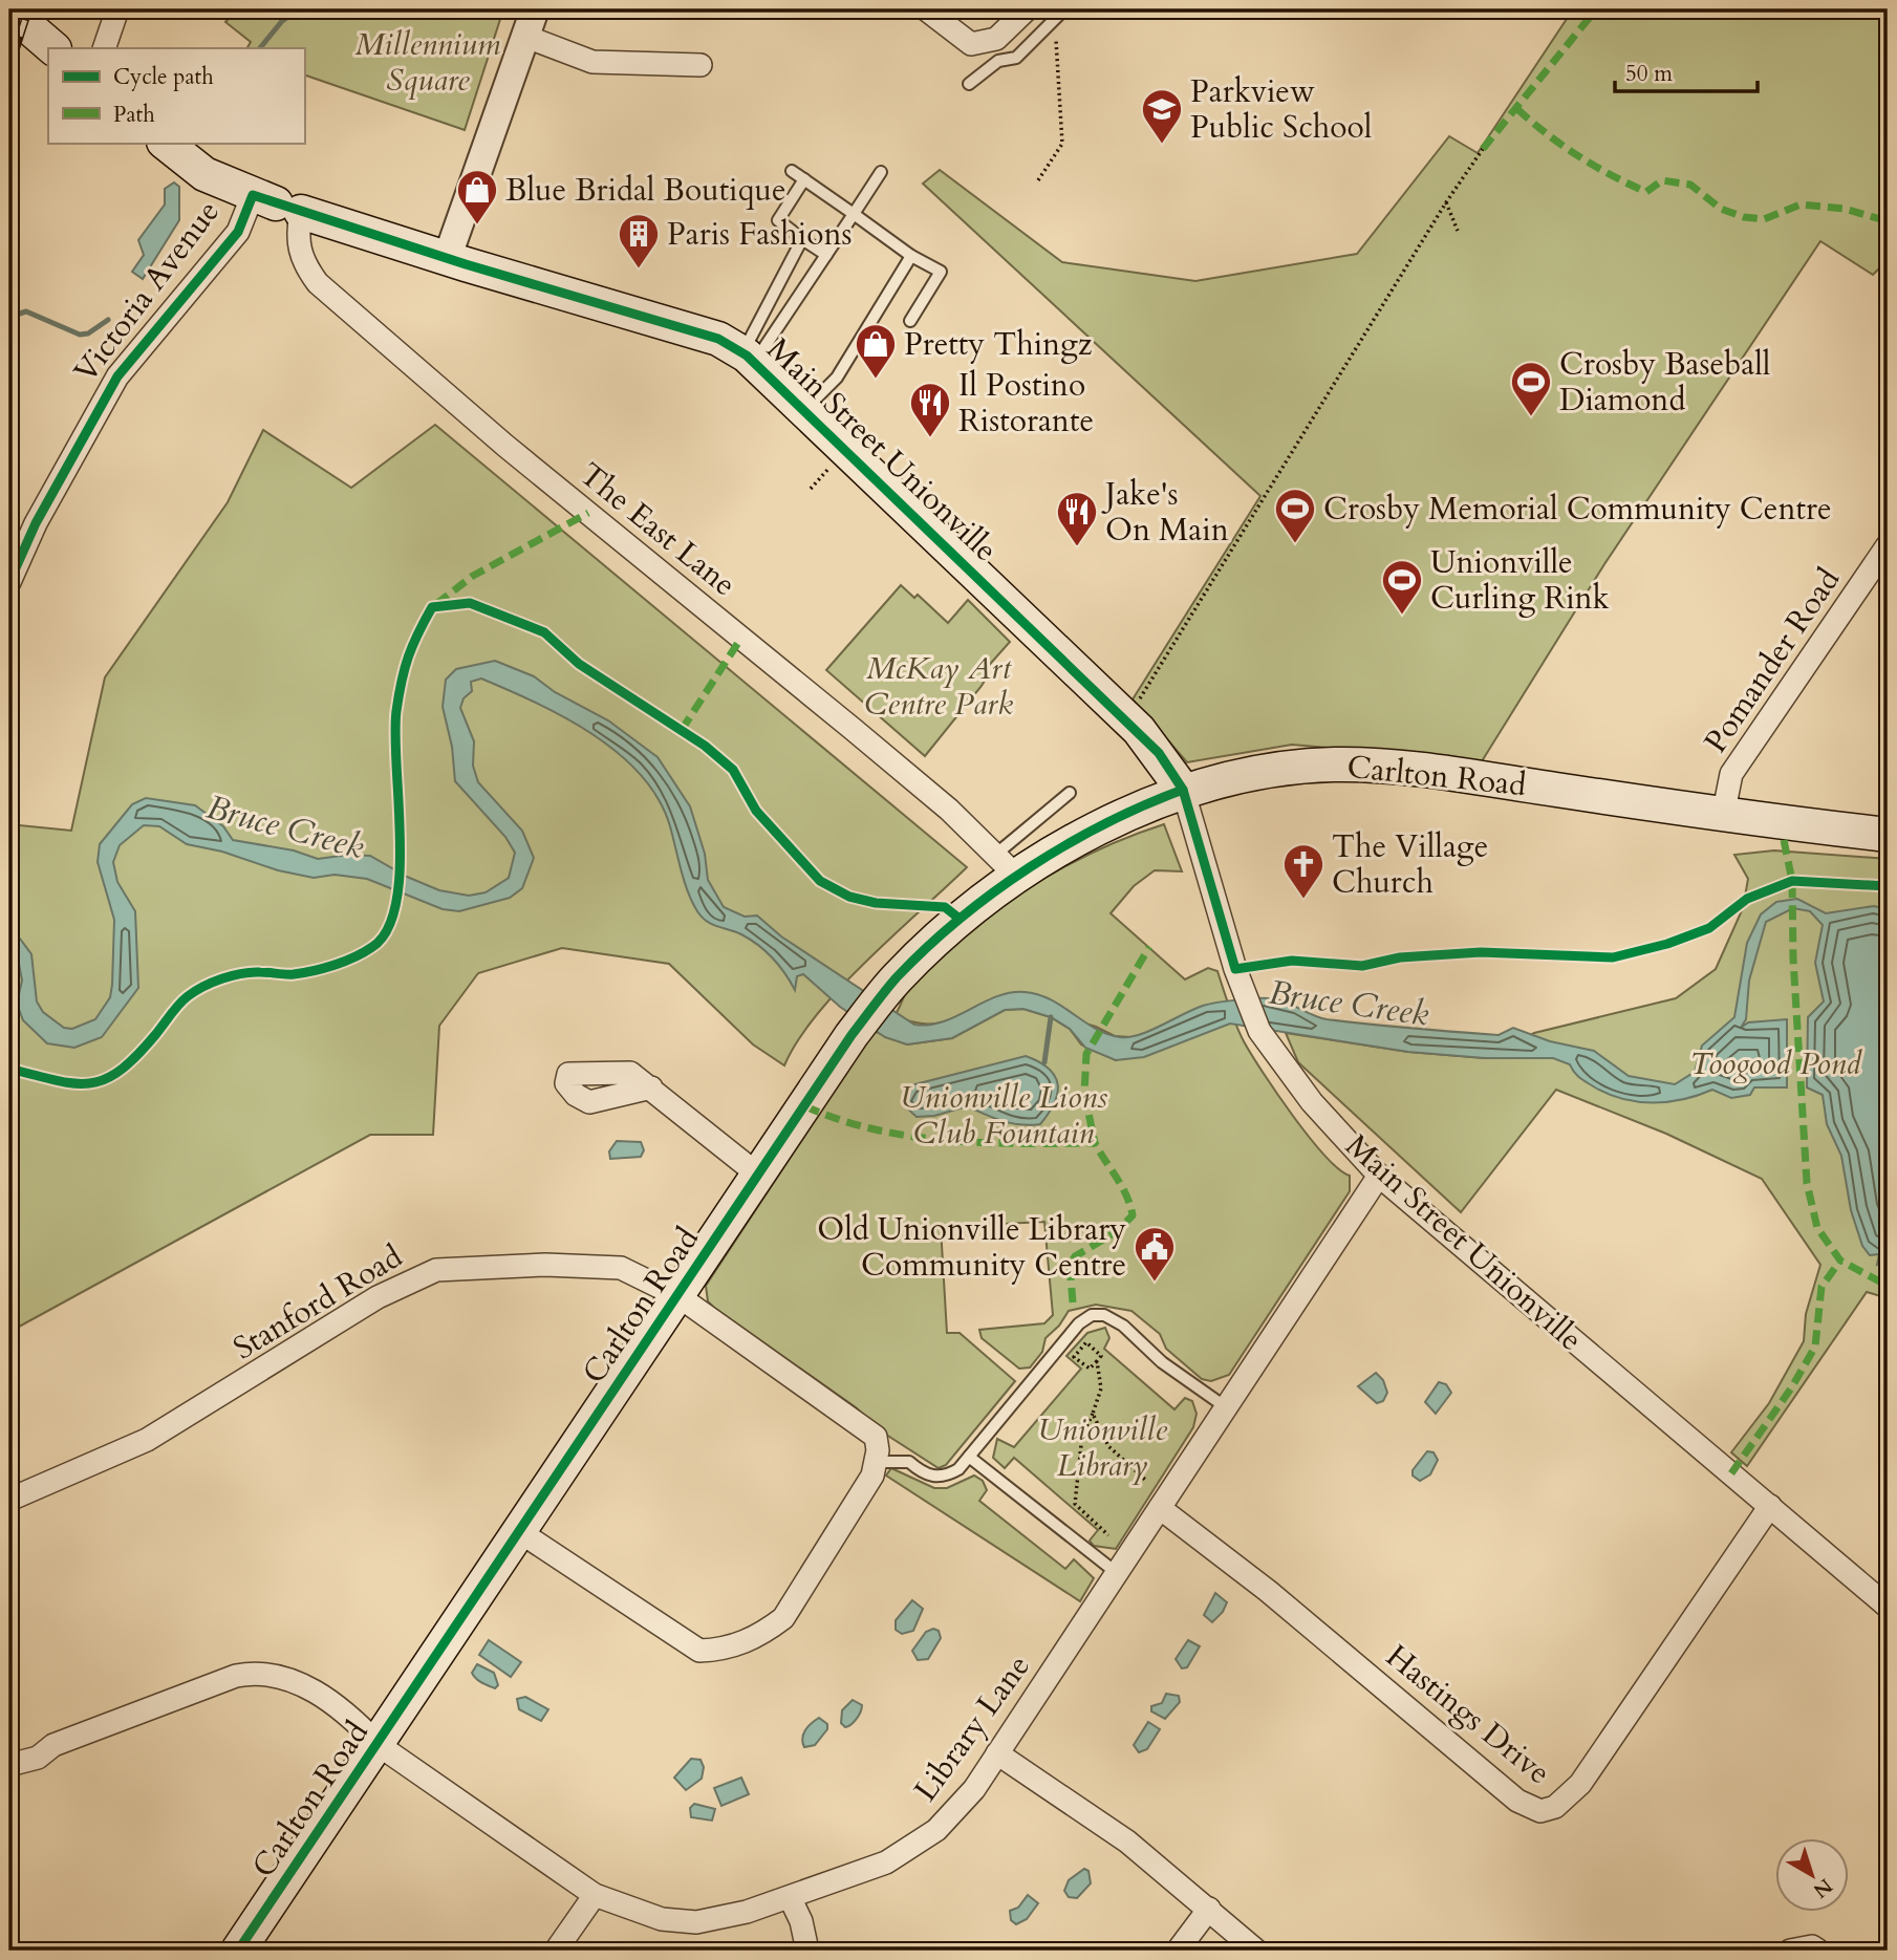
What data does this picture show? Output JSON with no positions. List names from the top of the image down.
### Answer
{
  "streets": {
    "main road": ["Main Street Unionville", "Carlton Road"],
    "street": [
      "Victoria Avenue",
      "The East Lane",
      "Pomander Road",
      "Stanford Road",
      "Hastings Drive",
      "Library Lane"
    ]
  },
  "crossings": [
    ["Victoria Avenue", "Main Street Unionville"],
    ["Victoria Avenue", "The East Lane"],
    ["Main Street Unionville", "The East Lane"],
    ["Main Street Unionville", "Carlton Road"],
    ["Main Street Unionville", "Hastings Drive"],
    ["Main Street Unionville", "Library Lane"],
    ["The East Lane", "Carlton Road"],
    ["Pomander Road", "Carlton Road"],
    ["Carlton Road", "Stanford Road"],
    ["Carlton Road", "Library Lane"],
    ["Hastings Drive", "Library Lane"]
  ],
  "water": ["Bruce Creek"],
  "parks": [
    "Millennium Square",
    "McKay Art Centre Park",
    "Toogood Pond",
    "Unionville Lions Club Fountain",
    "Unionville Library"
  ],
  "places": {
    "school or university": ["Parkview Public School"],
    "shop": ["Blue Bridal Boutique", "Pretty Thingz"],
    "building": ["Paris Fashions"],
    "sports": ["Crosby Baseball Diamond", "Crosby Memorial Community Centre", "Unionville Curling Rink"],
    "restaurant": ["Il Postino Ristorante", "Jake's On Main"],
    "church": ["The Village Church"],
    "public building": ["Old Unionville Library Community Centre"]
  },
  "legend": ["Cycle path", "Path"],
  "scale_bar": "50 m",
  "north": "bottom right"
}
